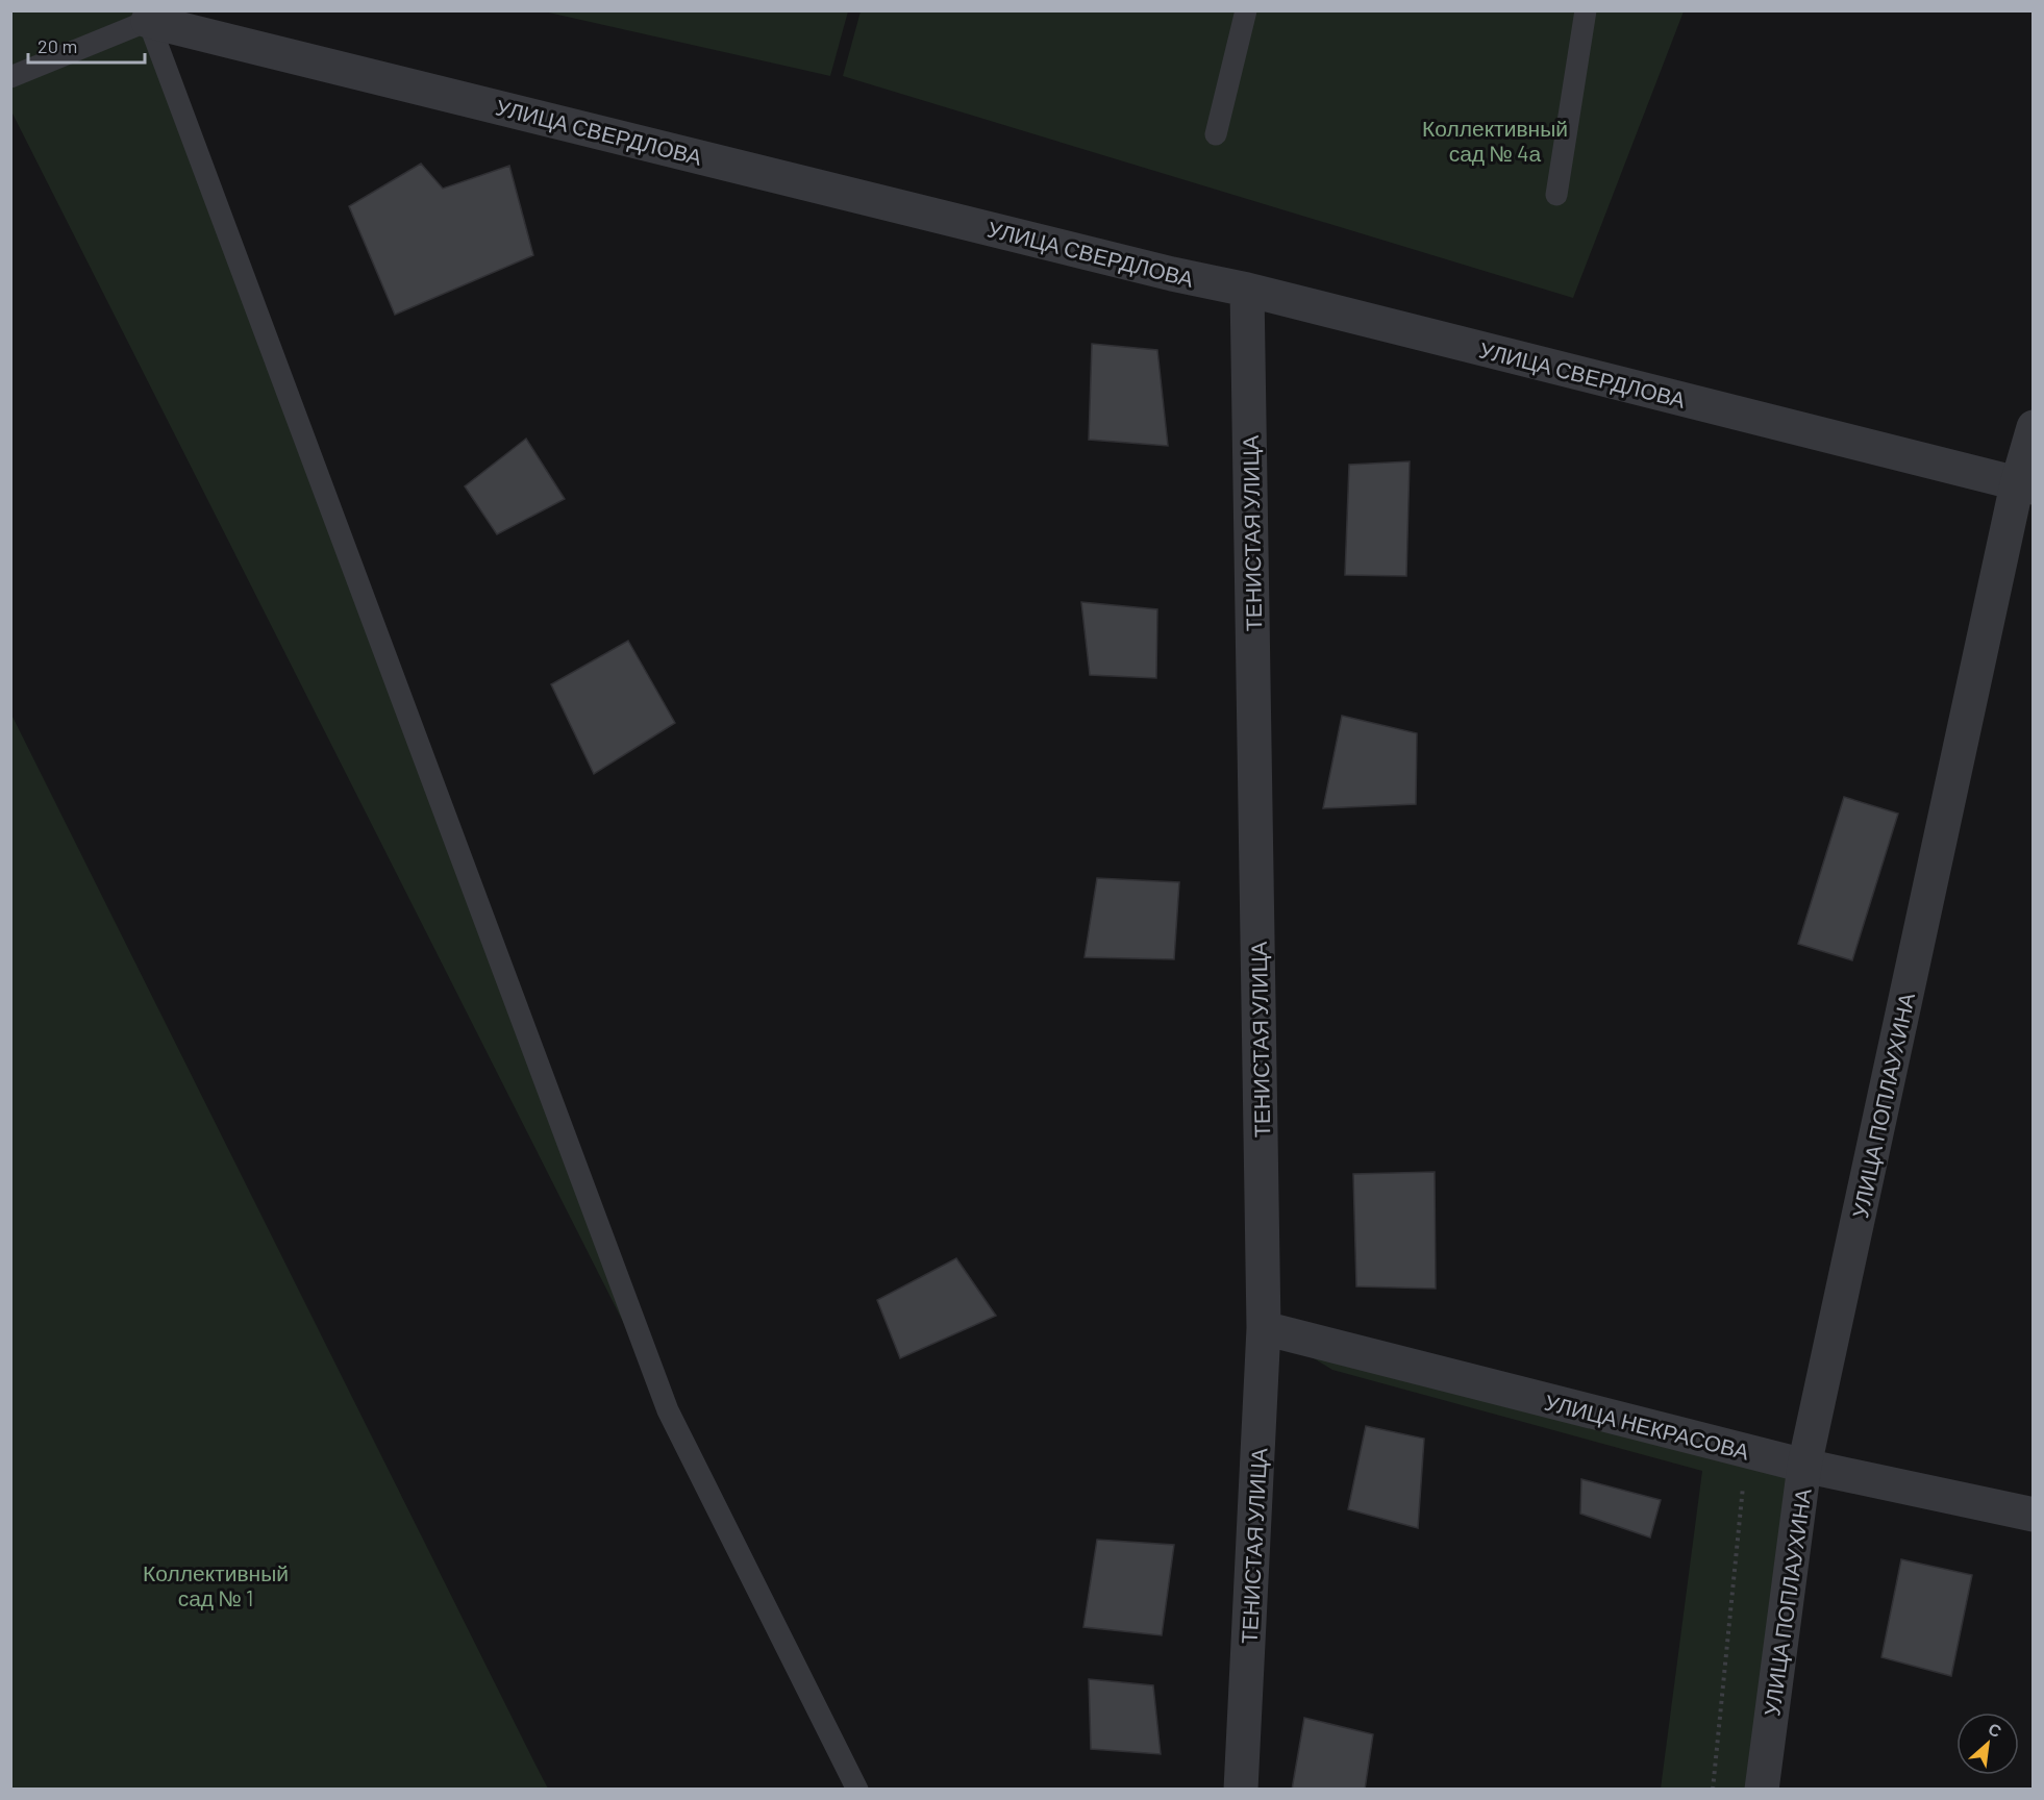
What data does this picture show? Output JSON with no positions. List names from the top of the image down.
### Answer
{
  "streets": {
    "street": [
      "УЛИЦА СВЕРДЛОВА",
      "ТЕНИСТАЯ УЛИЦА",
      "УЛИЦА ПОПЛАУХИНА",
      "УЛИЦА НЕКРАСОВА"
    ]
  },
  "crossings": [
    ["УЛИЦА СВЕРДЛОВА", "ТЕНИСТАЯ УЛИЦА"],
    ["УЛИЦА СВЕРДЛОВА", "УЛИЦА ПОПЛАУХИНА"],
    ["ТЕНИСТАЯ УЛИЦА", "УЛИЦА НЕКРАСОВА"],
    ["УЛИЦА ПОПЛАУХИНА", "УЛИЦА НЕКРАСОВА"]
  ],
  "parks": ["Коллективный сад № 4а", "Коллективный сад № 1"],
  "scale_bar": "20 m",
  "north": "top right"
}
